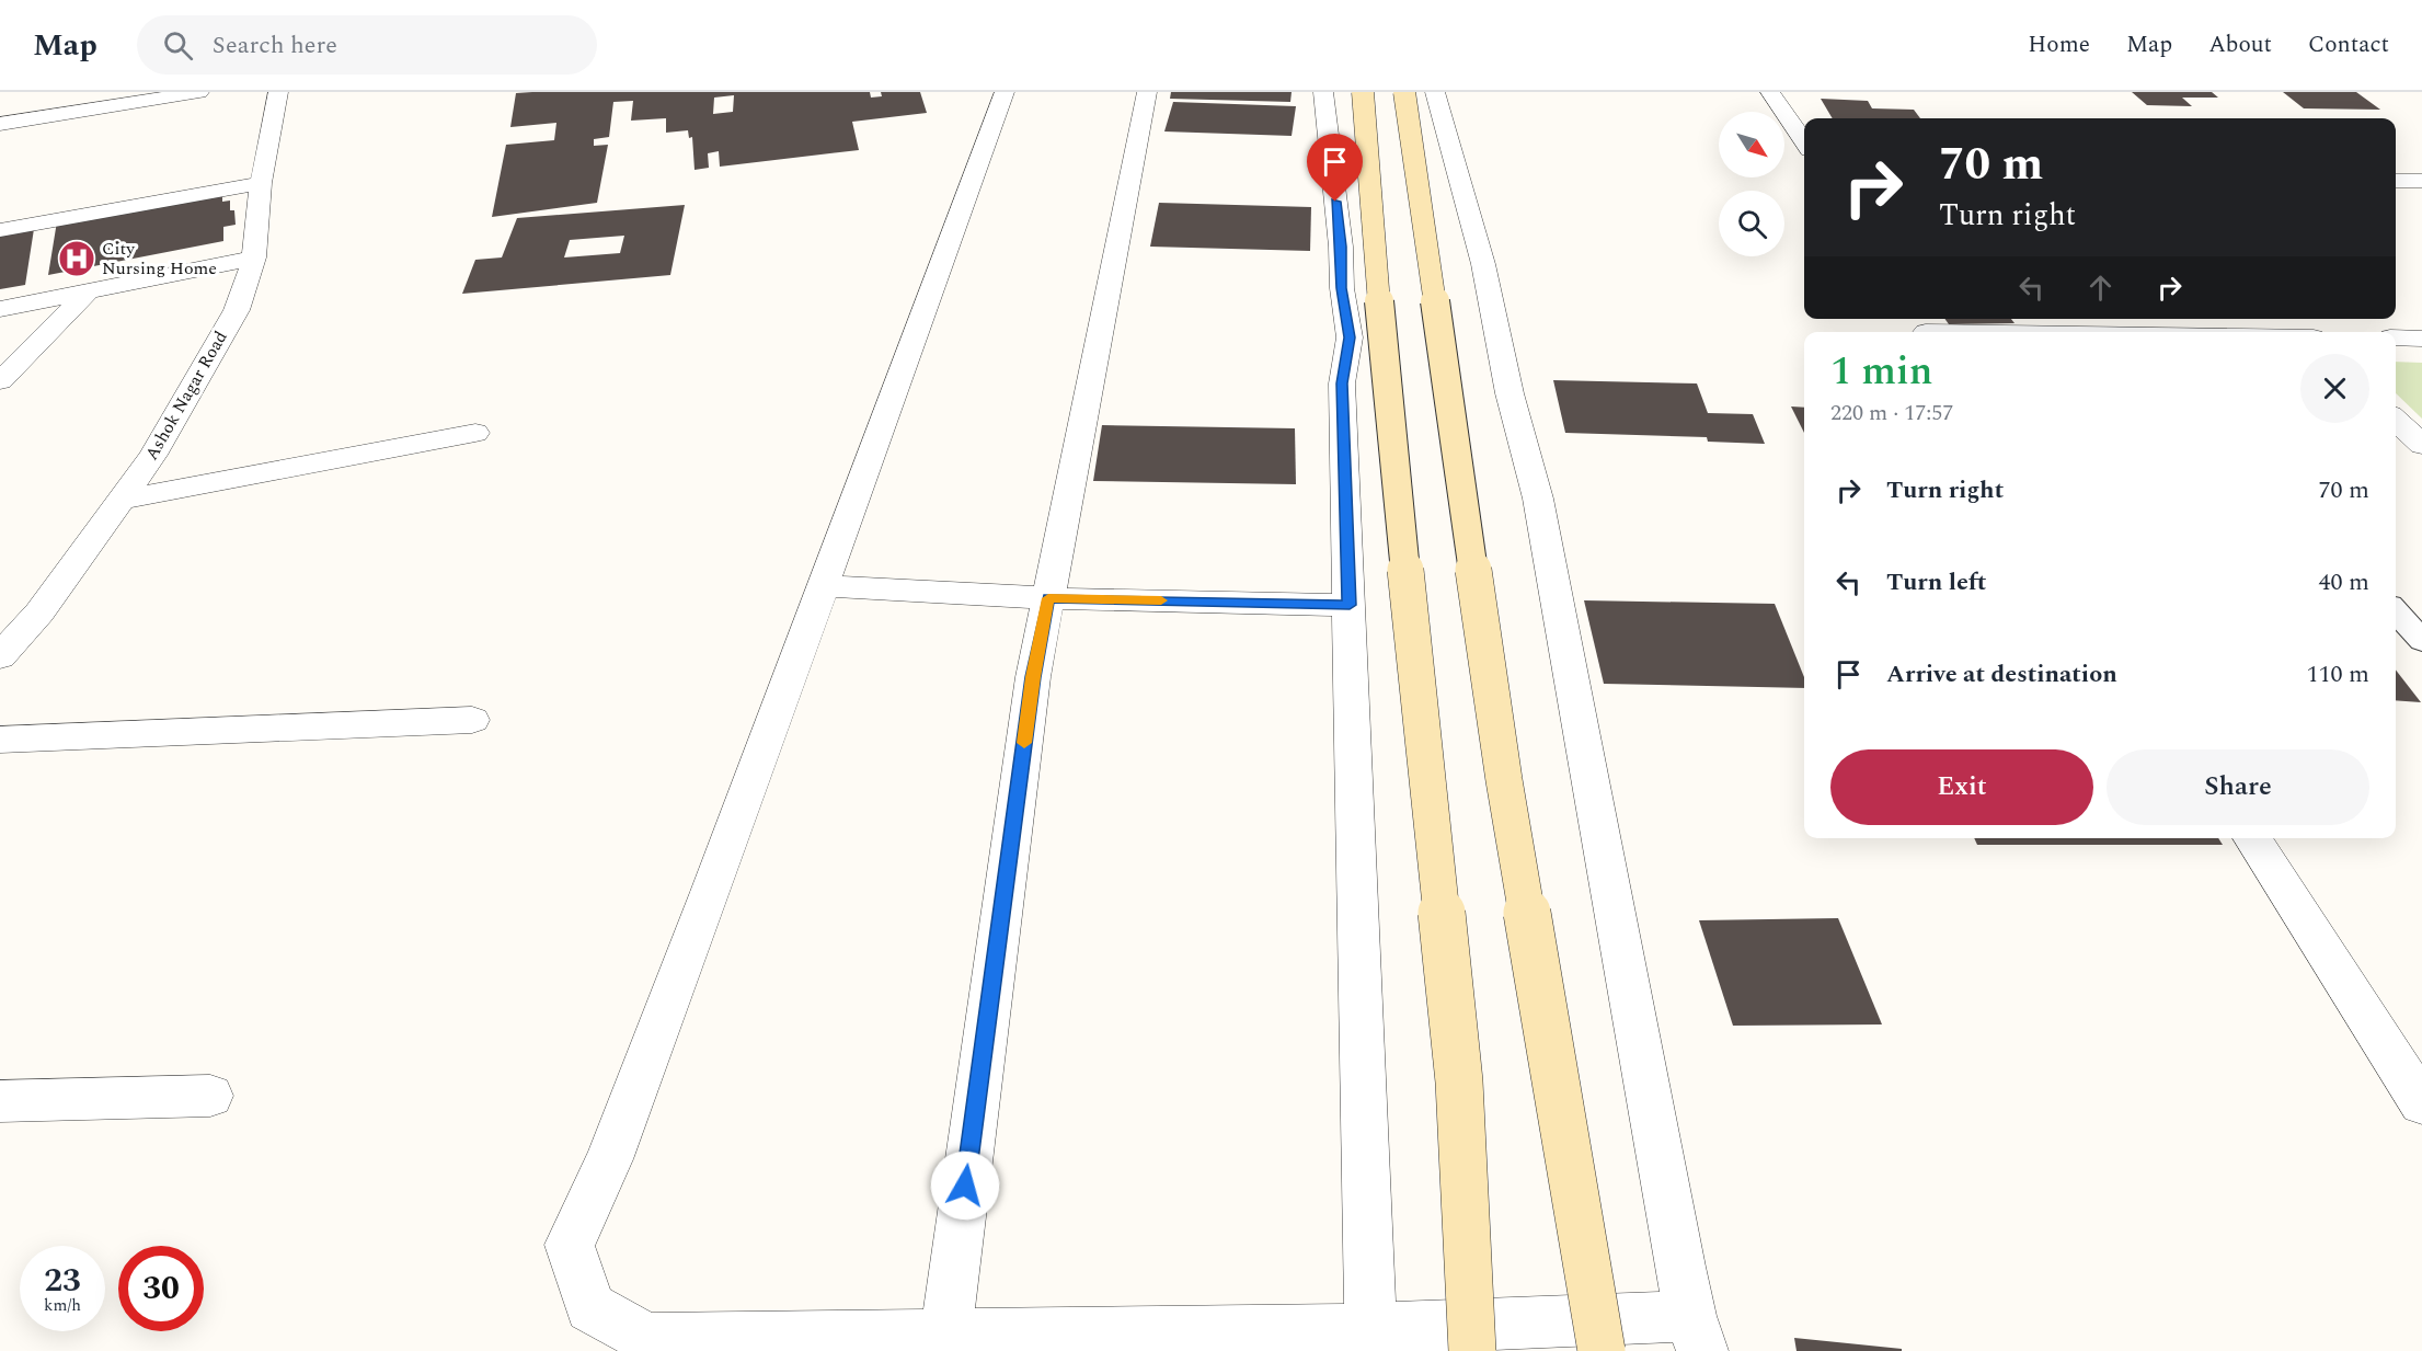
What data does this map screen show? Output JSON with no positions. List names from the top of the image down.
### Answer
{
  "streets": {
    "street": ["Ashok Nagar Road"]
  },
  "places": {
    "hospital": ["City Nursing Home"]
  },
  "north": "bottom right",
  "page": {
    "header": "Map",
    "search": "Search here",
    "nav": [
      "Home",
      "Map",
      "About",
      "Contact"
    ],
    "turn": ["70 m", "Turn right"],
    "heading": ["1 min", "220 m · 17:57"],
    "list": [
      {
        "name": "Turn right",
        "value": "70 m"
      },
      {
        "name": "Turn left",
        "value": "40 m"
      },
      {
        "name": "Arrive at destination",
        "value": "110 m"
      }
    ],
    "buttons": ["Exit", "Share"],
    "speed": "23 km/h",
    "limit": "30"
  }
}
